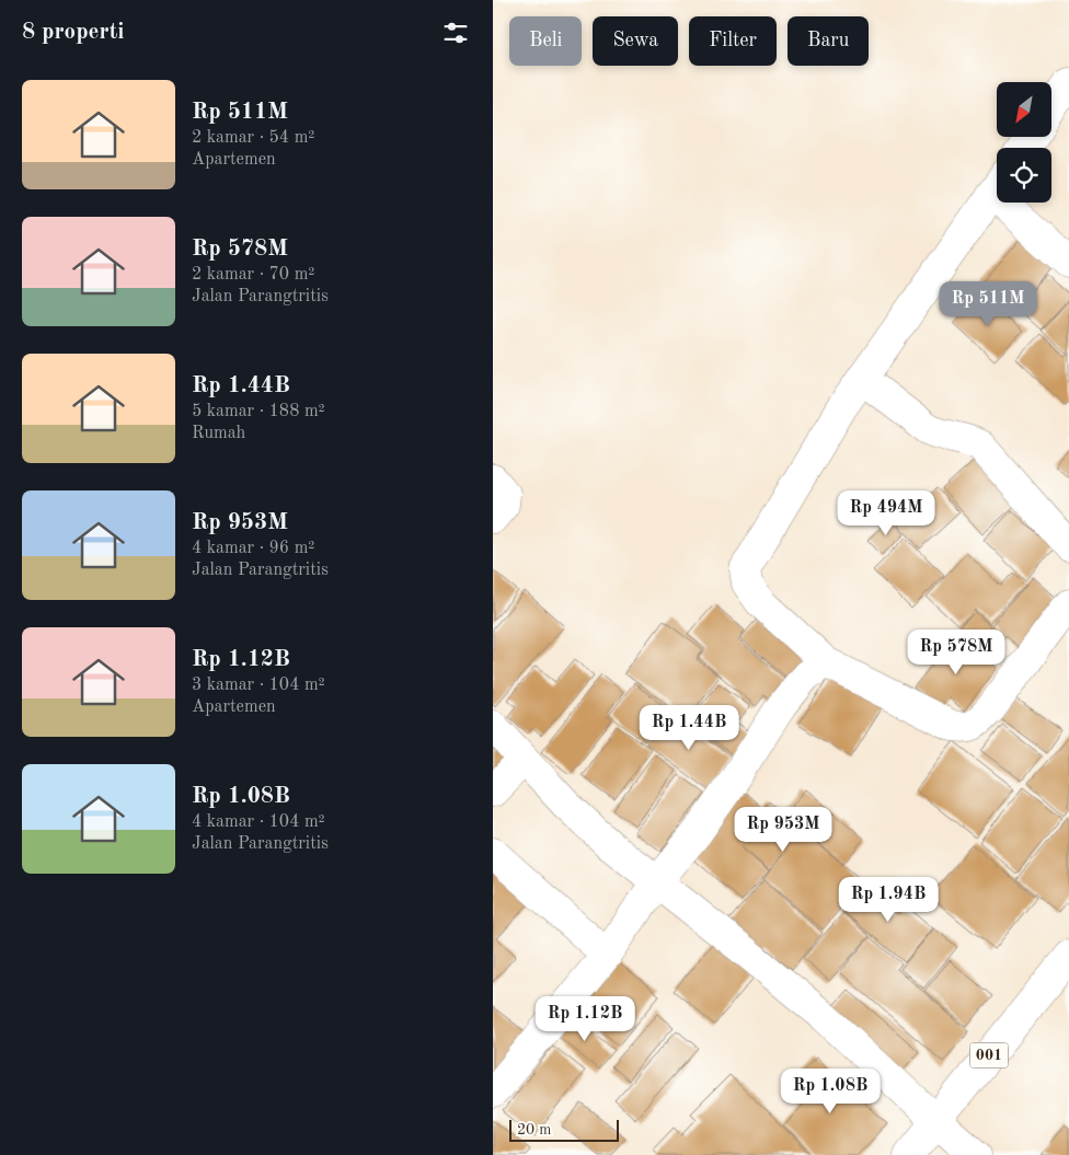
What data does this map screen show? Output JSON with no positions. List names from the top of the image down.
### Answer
{
  "streets": {
    "street": ["001"]
  },
  "scale_bar": "20 m",
  "north": "bottom left",
  "page": {
    "heading": "8 properti",
    "chip": [
      "Beli",
      "Sewa",
      "Filter",
      "Baru"
    ],
    "list": [
      {
        "name": "Rp 511M",
        "note": "2 kamar · 54 m² · Apartemen"
      },
      {
        "name": "Rp 578M",
        "note": "2 kamar · 70 m² · Jalan Parangtritis"
      },
      {
        "name": "Rp 1.44B",
        "note": "5 kamar · 188 m² · Rumah"
      },
      {
        "name": "Rp 953M",
        "note": "4 kamar · 96 m² · Jalan Parangtritis"
      },
      {
        "name": "Rp 1.12B",
        "note": "3 kamar · 104 m² · Apartemen"
      },
      {
        "name": "Rp 1.08B",
        "note": "4 kamar · 104 m² · Jalan Parangtritis"
      }
    ],
    "price": [
      "Rp 511M",
      "Rp 494M",
      "Rp 578M",
      "Rp 1.44B",
      "Rp 953M",
      "Rp 1.94B",
      "Rp 1.12B",
      "Rp 1.08B"
    ],
    "scale": "20 m"
  }
}
